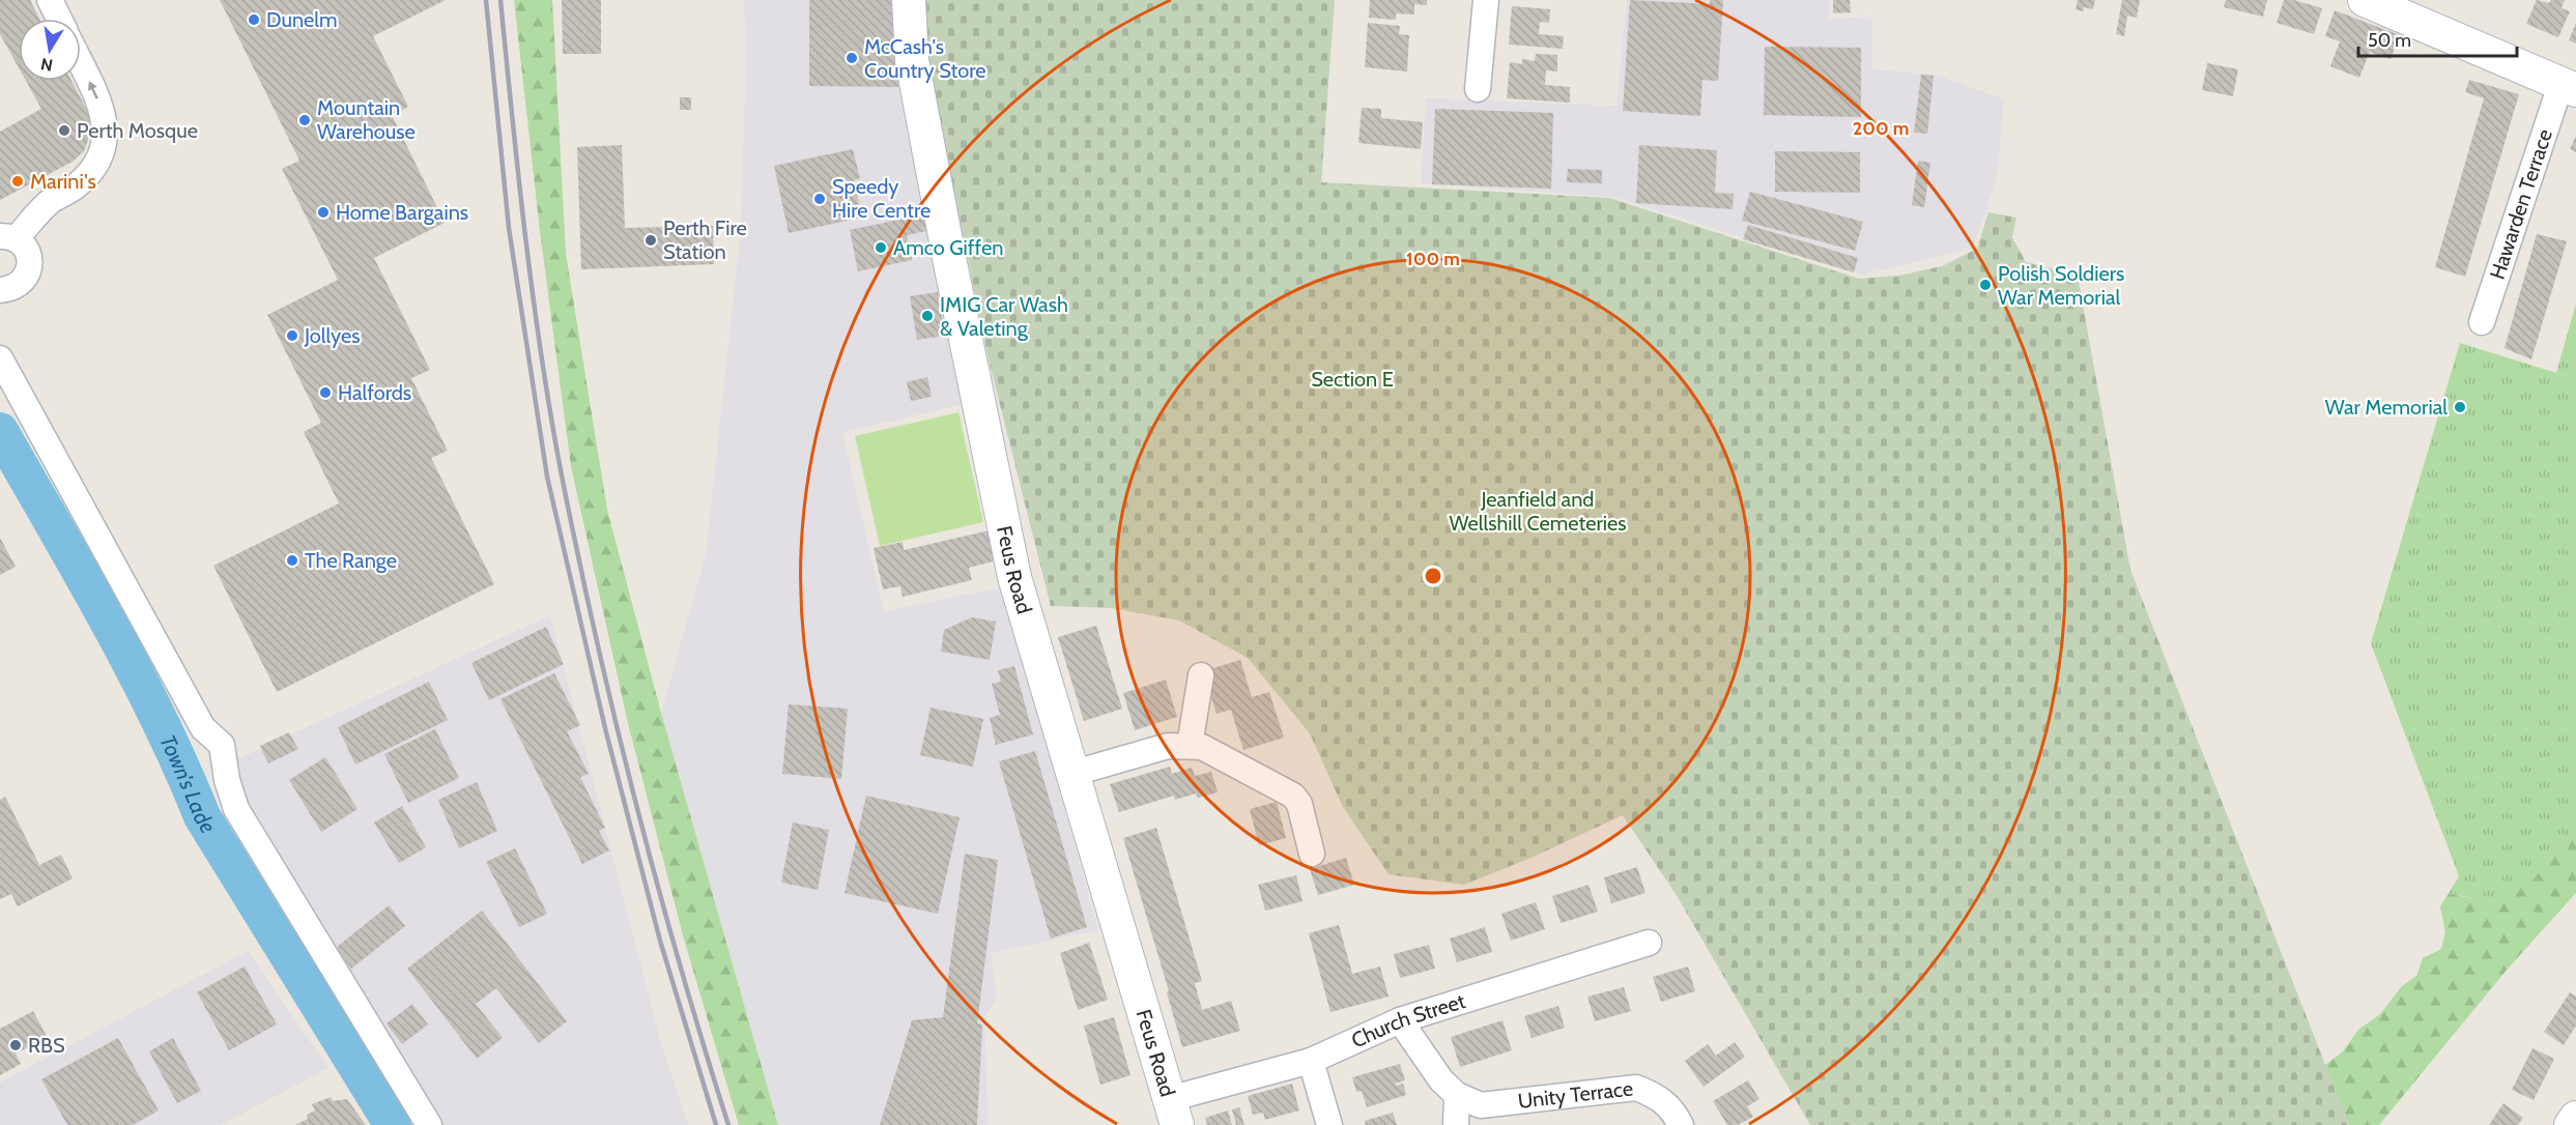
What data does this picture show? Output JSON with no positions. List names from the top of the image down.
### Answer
{
  "streets": {
    "street": [
      "Hawarden Terrace",
      "Feus Road",
      "Church Street",
      "Unity Terrace"
    ]
  },
  "crossings": [
    ["Feus Road", "Church Street"],
    ["Church Street", "Unity Terrace"]
  ],
  "water": ["Town's Lade"],
  "parks": ["Section E", "Jeanfield and Wellshill Cemeteries"],
  "places": [
    "Dunelm",
    "McCash's Country Store",
    "Mountain Warehouse",
    "Perth Mosque",
    "Marini's",
    "Speedy Hire Centre",
    "Home Bargains",
    "Perth Fire Station",
    "Amco Giffen",
    "Polish Soldiers War Memorial",
    "IMIG Car Wash & Valeting",
    "Jollyes",
    "Halfords",
    "War Memorial",
    "The Range",
    "RBS"
  ],
  "scale_bar": "50 m",
  "north": "bottom",
  "rings": ["200 m", "100 m"]
}
